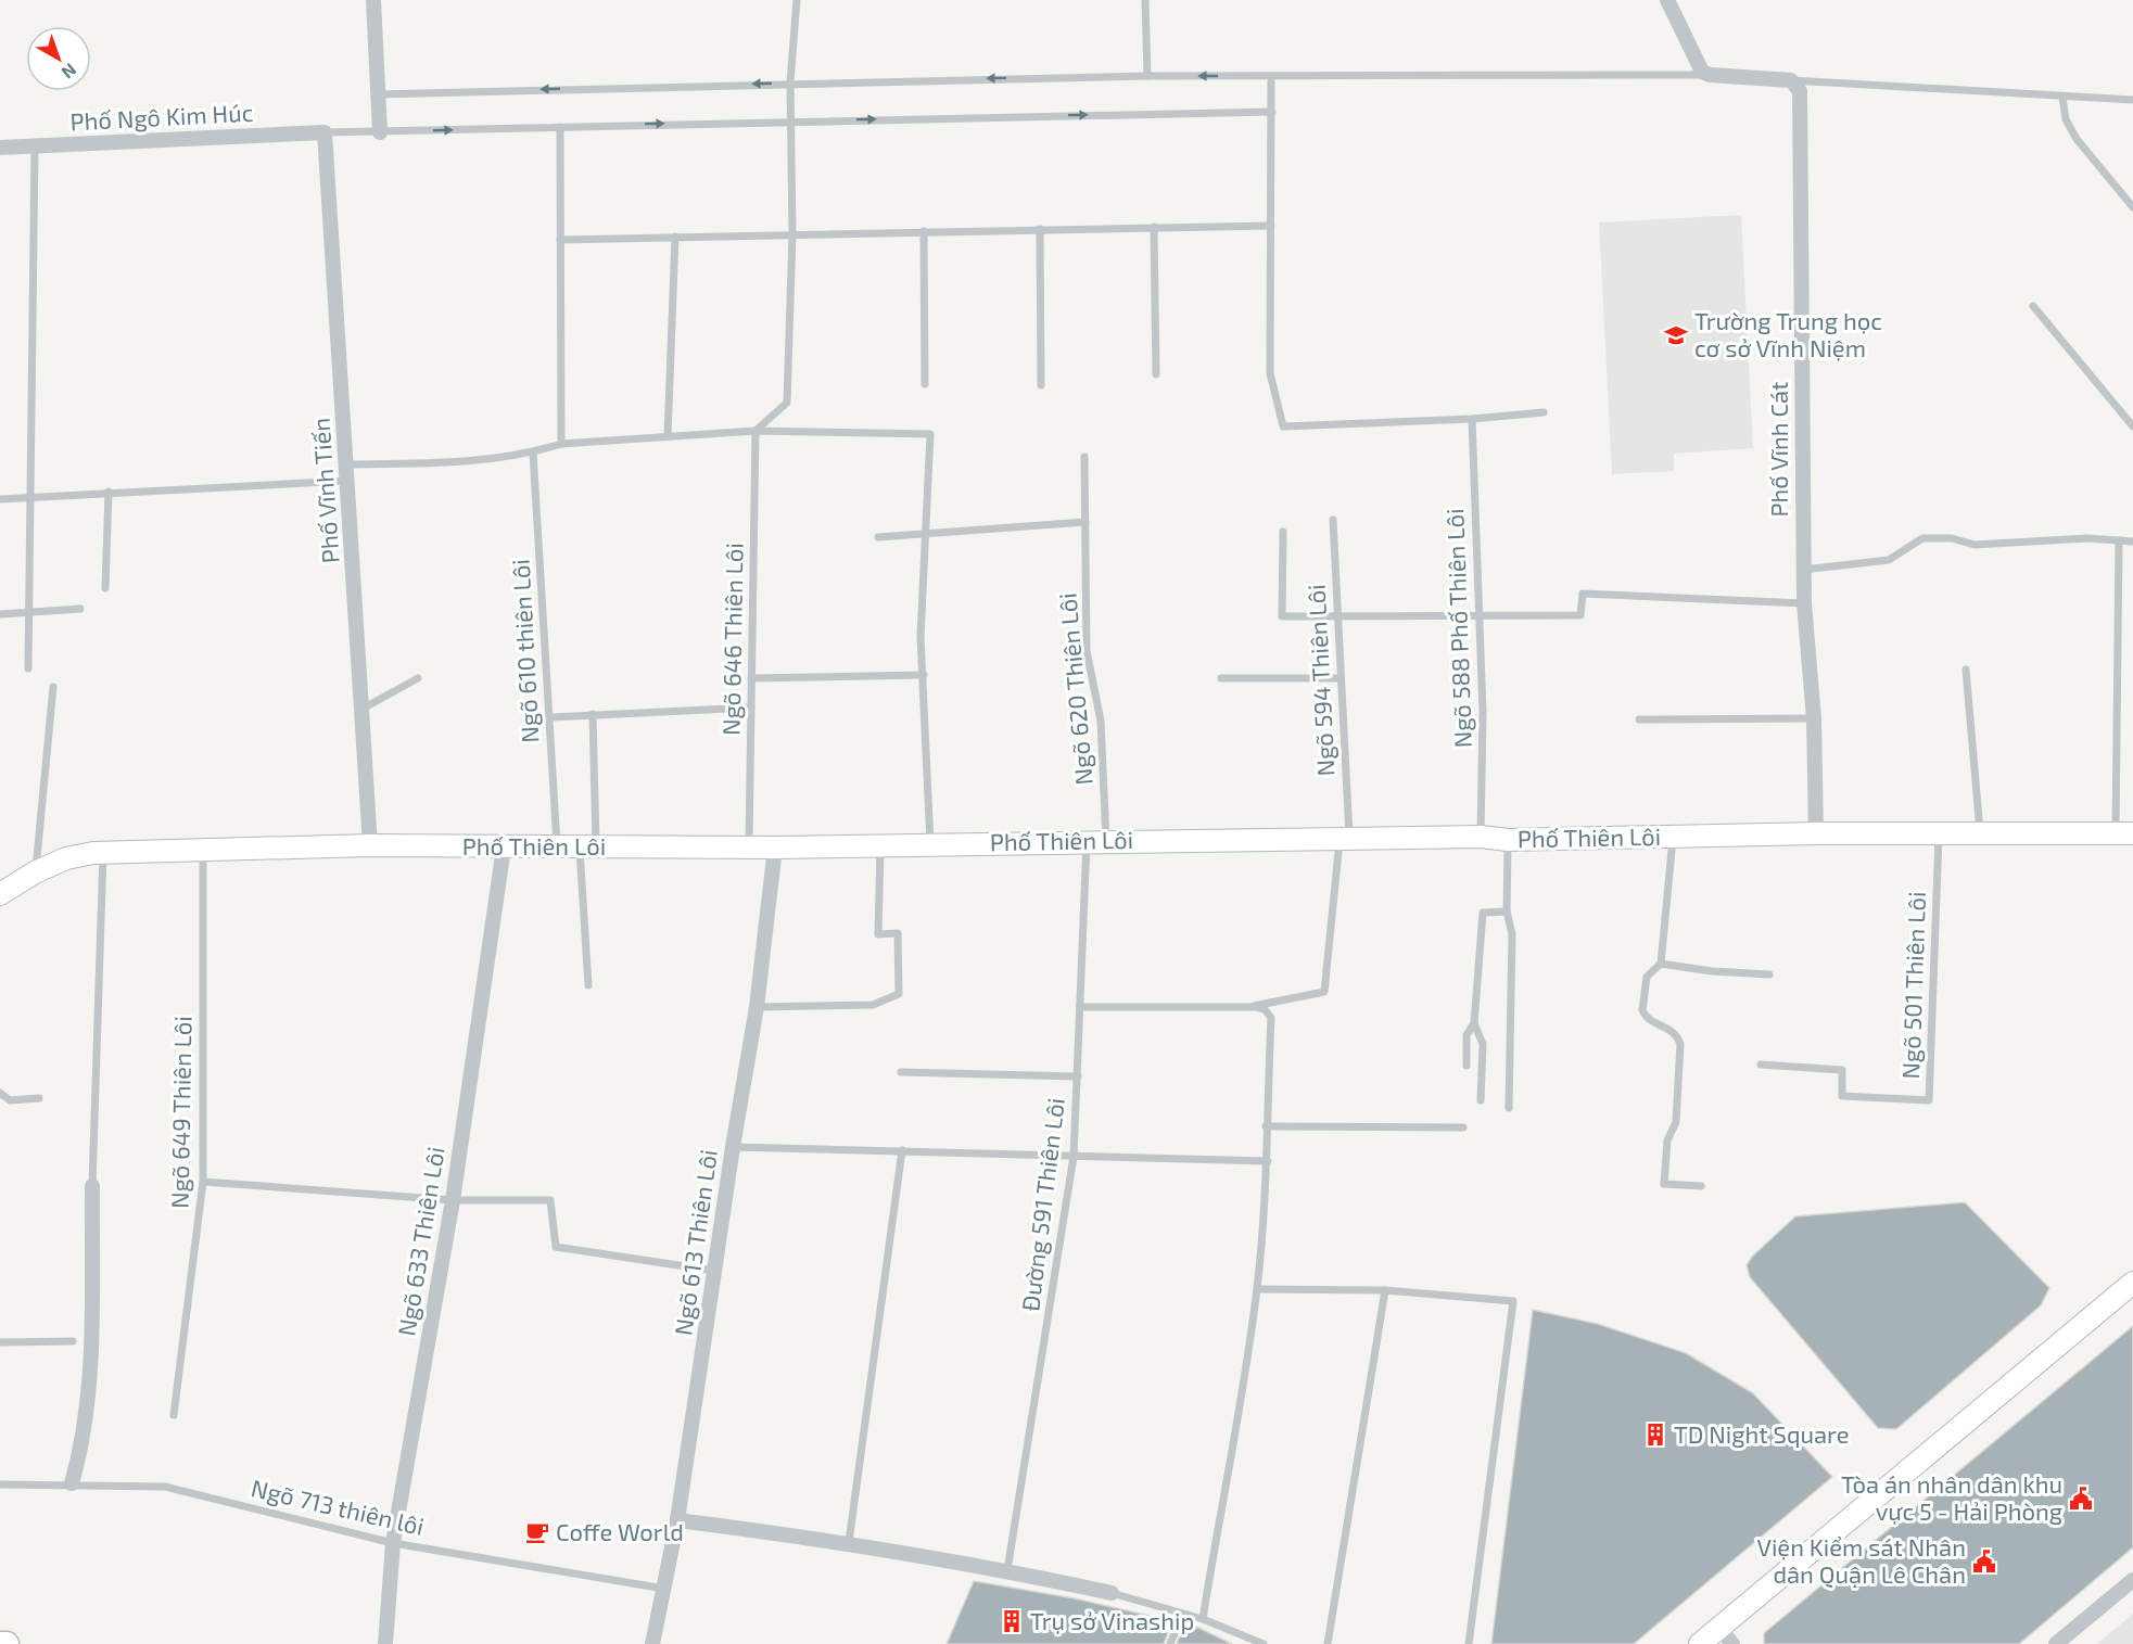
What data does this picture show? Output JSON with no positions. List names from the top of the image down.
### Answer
{
  "streets": {
    "main road": ["Phố Thiên Lôi"],
    "street": [
      "Phố Ngô Kim Húc",
      "Phố Vĩnh Cát",
      "Phố Vĩnh Tiến",
      "Ngõ 633 Thiên Lôi",
      "Ngõ 613 Thiên Lôi"
    ],
    "lane": [
      "Ngõ 588 Phố Thiên Lôi",
      "Ngõ 646 Thiên Lôi",
      "Ngõ 610 thiên Lôi",
      "Ngõ 594 Thiên Lôi",
      "Ngõ 620 Thiên Lôi",
      "Ngõ 501 Thiên Lôi",
      "Ngõ 649 Thiên Lôi",
      "Đường 591 Thiên Lôi",
      "Ngõ 713 thiên lôi"
    ]
  },
  "crossings": [
    ["Phố Ngô Kim Húc", "Phố Vĩnh Tiến"],
    ["Phố Vĩnh Cát", "Phố Thiên Lôi"],
    ["Phố Vĩnh Tiến", "Phố Thiên Lôi"],
    ["Ngõ 588 Phố Thiên Lôi", "Phố Thiên Lôi"],
    ["Ngõ 646 Thiên Lôi", "Phố Thiên Lôi"],
    ["Ngõ 610 thiên Lôi", "Phố Thiên Lôi"],
    ["Ngõ 594 Thiên Lôi", "Phố Thiên Lôi"],
    ["Ngõ 620 Thiên Lôi", "Phố Thiên Lôi"],
    ["Ngõ 620 Thiên Lôi", "Đường 591 Thiên Lôi"],
    ["Phố Thiên Lôi", "Ngõ 501 Thiên Lôi"],
    ["Phố Thiên Lôi", "Ngõ 649 Thiên Lôi"],
    ["Phố Thiên Lôi", "Đường 591 Thiên Lôi"],
    ["Phố Thiên Lôi", "Ngõ 633 Thiên Lôi"],
    ["Phố Thiên Lôi", "Ngõ 613 Thiên Lôi"],
    ["Ngõ 633 Thiên Lôi", "Ngõ 713 thiên lôi"],
    ["Ngõ 613 Thiên Lôi", "Ngõ 713 thiên lôi"]
  ],
  "places": {
    "school or university": ["Trường Trung học cơ sở Vĩnh Niệm"],
    "building": ["TD Night Square", "Trụ sở Vinaship"],
    "public building": ["Tòa án nhân dân khu vực 5 - Hải Phòng", "Viện Kiểm sát Nhân dân Quận Lê Chân"],
    "cafe": ["Coffe World"]
  },
  "north": "bottom right"
}
